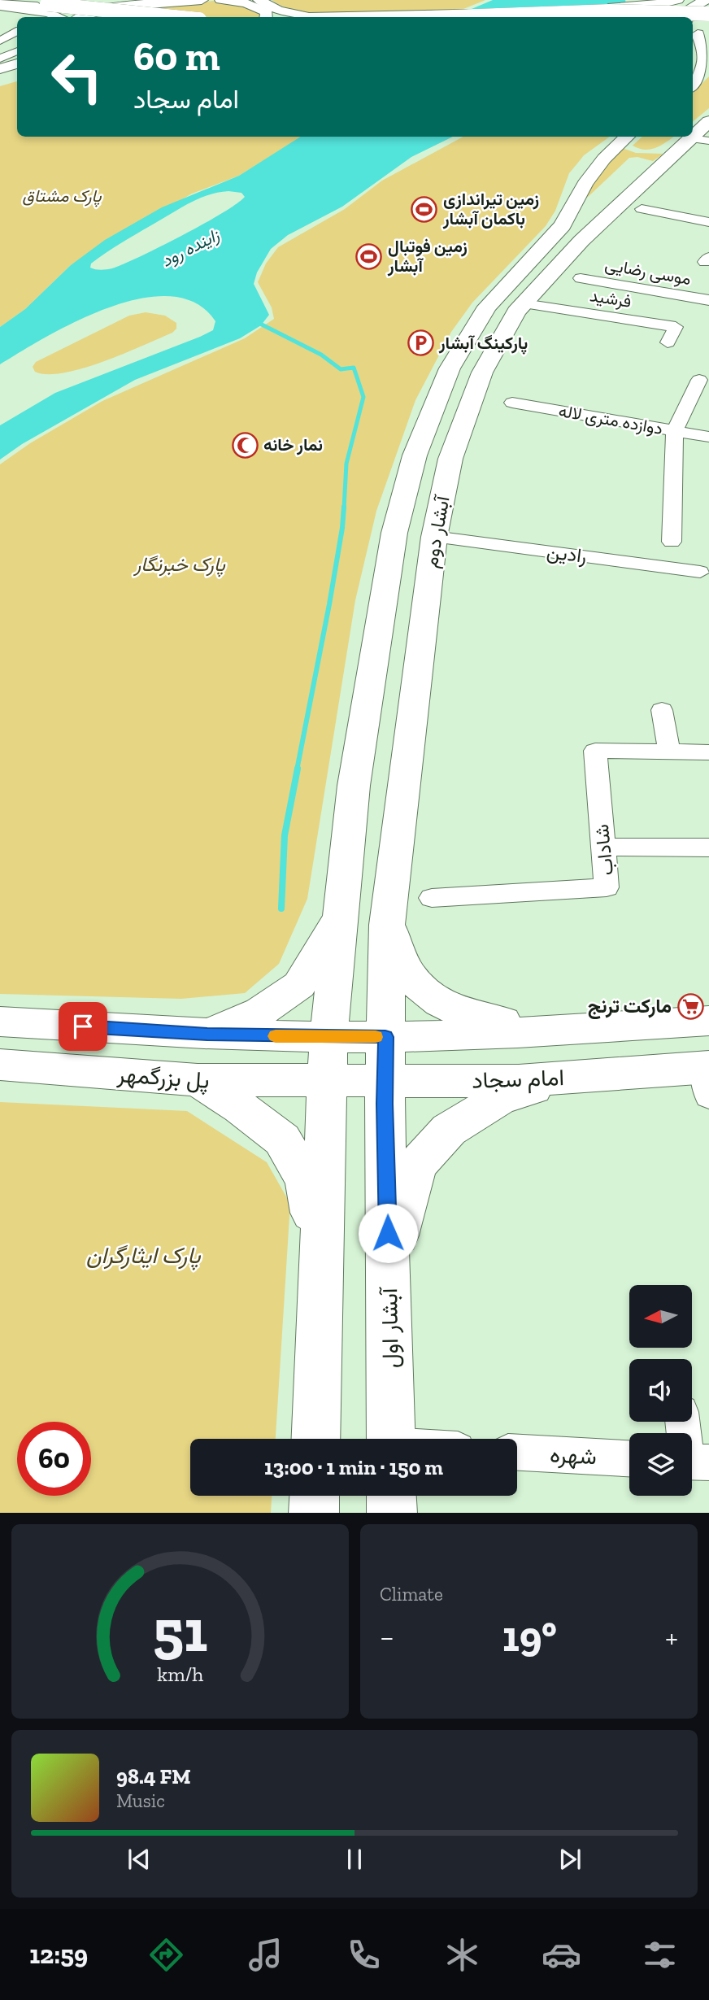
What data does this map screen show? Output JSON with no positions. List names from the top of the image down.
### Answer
{
  "streets": {
    "main road": [
      "آبشار دوم",
      "پل بزرگمهر",
      "امام سجاد",
      "آبشار اول"
    ],
    "street": [
      "موسی رضایی",
      "فرشید",
      "دوازده متری لاله",
      "رادین",
      "شاداب",
      "شهره"
    ]
  },
  "crossings": [
    ["فرشید", "آبشار دوم"],
    ["آبشار دوم", "رادین"],
    ["آبشار دوم", "آبشار اول"],
    ["پل بزرگمهر", "امام سجاد"],
    ["امام سجاد", "آبشار اول"]
  ],
  "water": ["زاینده رود"],
  "parks": ["پارک مشتاق", "پارک خبرنگار", "پارک ایثارگران"],
  "places": {
    "sports": ["زمین تیراندازی باکمان آبشار", "زمین فوتبال آبشار"],
    "parking": ["پارکینگ آبشار"],
    "mosque": ["نمار خانه"],
    "supermarket": ["مارکت ترنج"]
  },
  "north": "left",
  "page": {
    "turn": ["60 m", "امام سجاد"],
    "limit": "60",
    "trip": "13:00 · 1 min · 150 m",
    "tile": "Climate",
    "heat": ["−", "19°", "+"],
    "song": ["98.4 FM", "Music"],
    "tabs": "12:59",
    "gauge": ["51", "km/h"]
  }
}
